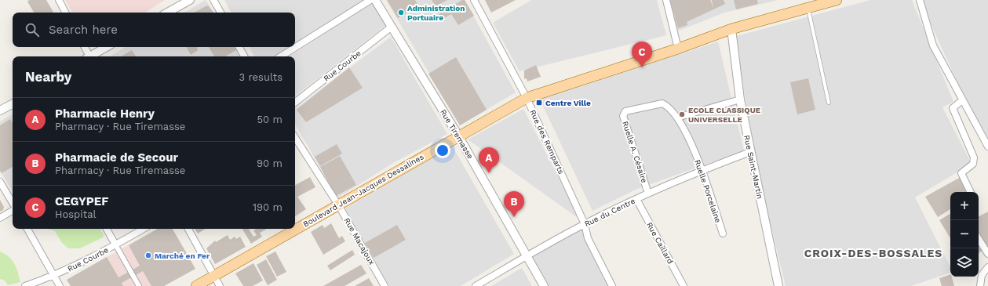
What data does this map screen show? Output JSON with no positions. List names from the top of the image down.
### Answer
{
  "streets": {
    "main road": ["Boulevard Jean-Jacques Dessalines"],
    "street": [
      "Rue Courbe",
      "Rue Tiremasse",
      "Rue des Remparts",
      "Ruelle A. Césaire",
      "Rue Saint-Martin",
      "Ruelle Porcelaine",
      "Rue du Centre",
      "Rue Macajoux",
      "Rue Caillard"
    ]
  },
  "crossings": [
    ["Rue Courbe", "Rue Tiremasse"],
    ["Rue Tiremasse", "Boulevard Jean-Jacques Dessalines"],
    ["Rue Tiremasse", "Rue du Centre"],
    ["Rue des Remparts", "Boulevard Jean-Jacques Dessalines"],
    ["Rue des Remparts", "Rue du Centre"],
    ["Ruelle A. Césaire", "Ruelle Porcelaine"],
    ["Ruelle A. Césaire", "Rue du Centre"],
    ["Rue Saint-Martin", "Boulevard Jean-Jacques Dessalines"],
    ["Rue Saint-Martin", "Rue du Centre"],
    ["Boulevard Jean-Jacques Dessalines", "Rue Macajoux"],
    ["Ruelle Porcelaine", "Rue du Centre"],
    ["Rue du Centre", "Rue Caillard"]
  ],
  "districts": ["CROIX-DES-BOSSALES"],
  "places": {
    "other": ["Administration Portuaire", "ECOLE CLASSIQUE UNIVERSELLE", "Marché en Fer"],
    "transit": ["Centre Ville"]
  },
  "page": {
    "search": "Search here",
    "pins": ["C", "A", "B"],
    "heading": ["Nearby", "3 results"],
    "list": [
      {
        "mark": "A",
        "name": "Pharmacie Henry",
        "note": "Pharmacy · Rue Tiremasse",
        "value": "50 m"
      },
      {
        "mark": "B",
        "name": "Pharmacie de Secour",
        "note": "Pharmacy · Rue Tiremasse",
        "value": "90 m"
      },
      {
        "mark": "C",
        "name": "CEGYPEF",
        "note": "Hospital",
        "value": "190 m"
      }
    ],
    "map_buttons": ["+", "−"]
  }
}
